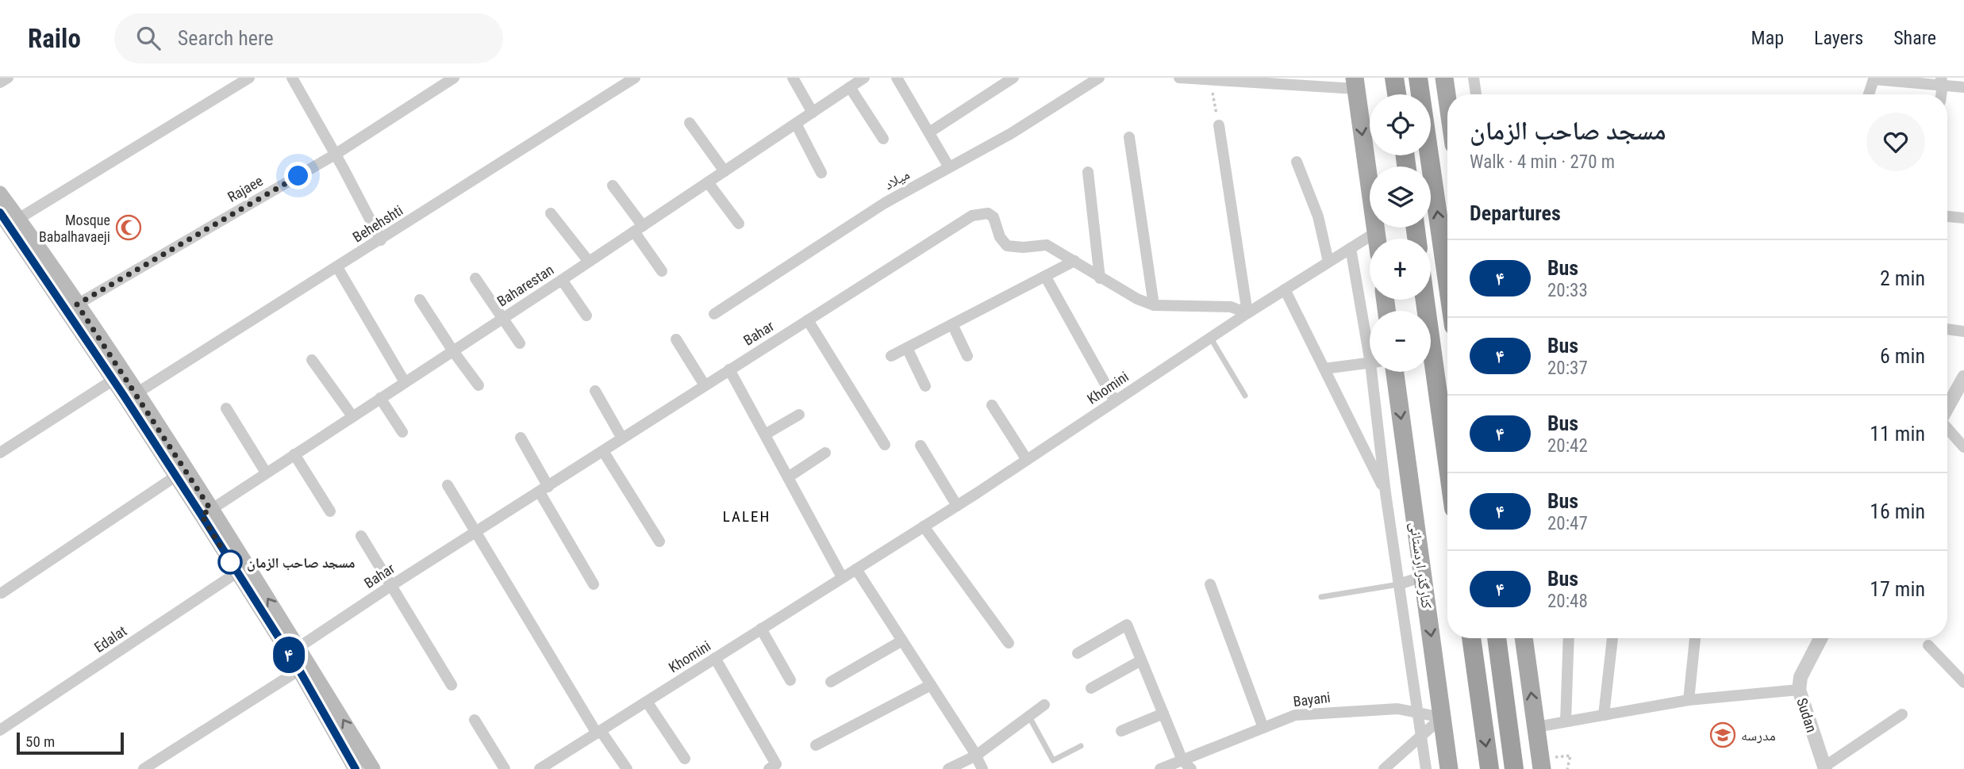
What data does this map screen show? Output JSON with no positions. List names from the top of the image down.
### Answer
{
  "streets": {
    "main road": ["کنارگذر اردستانی"],
    "street": [
      "میلاد",
      "Rajaee",
      "Behehshti",
      "Baharestan",
      "Bahar",
      "Khomini",
      "Edalat",
      "Bayani",
      "Sudan"
    ]
  },
  "crossings": [
    ["Bahar", "Khomini"],
    ["کنارگذر اردستانی", "Bayani"]
  ],
  "one_way": ["کنارگذر اردستانی"],
  "districts": ["LALEH"],
  "places": {
    "mosque": ["Mosque Babalhavaeji"],
    "other": ["مسجد صاحب الزمان"],
    "school or university": ["مدرسه"]
  },
  "lines": ["bus line ۴"],
  "scale_bar": "50 m",
  "page": {
    "header": "Railo",
    "search": "Search here",
    "nav": ["Map", "Layers", "Share"],
    "on_map": "۴",
    "map_buttons": ["+", "−"],
    "heading": [
      ["مسجد صاحب الزمان", "Walk · 4 min · 270 m"],
      "Departures"
    ],
    "list": [
      {
        "mark": "۴",
        "name": "Bus",
        "note": "20:33",
        "value": "2 min"
      },
      {
        "mark": "۴",
        "name": "Bus",
        "note": "20:37",
        "value": "6 min"
      },
      {
        "mark": "۴",
        "name": "Bus",
        "note": "20:42",
        "value": "11 min"
      },
      {
        "mark": "۴",
        "name": "Bus",
        "note": "20:47",
        "value": "16 min"
      },
      {
        "mark": "۴",
        "name": "Bus",
        "note": "20:48",
        "value": "17 min"
      }
    ],
    "scale": "50 m"
  }
}
